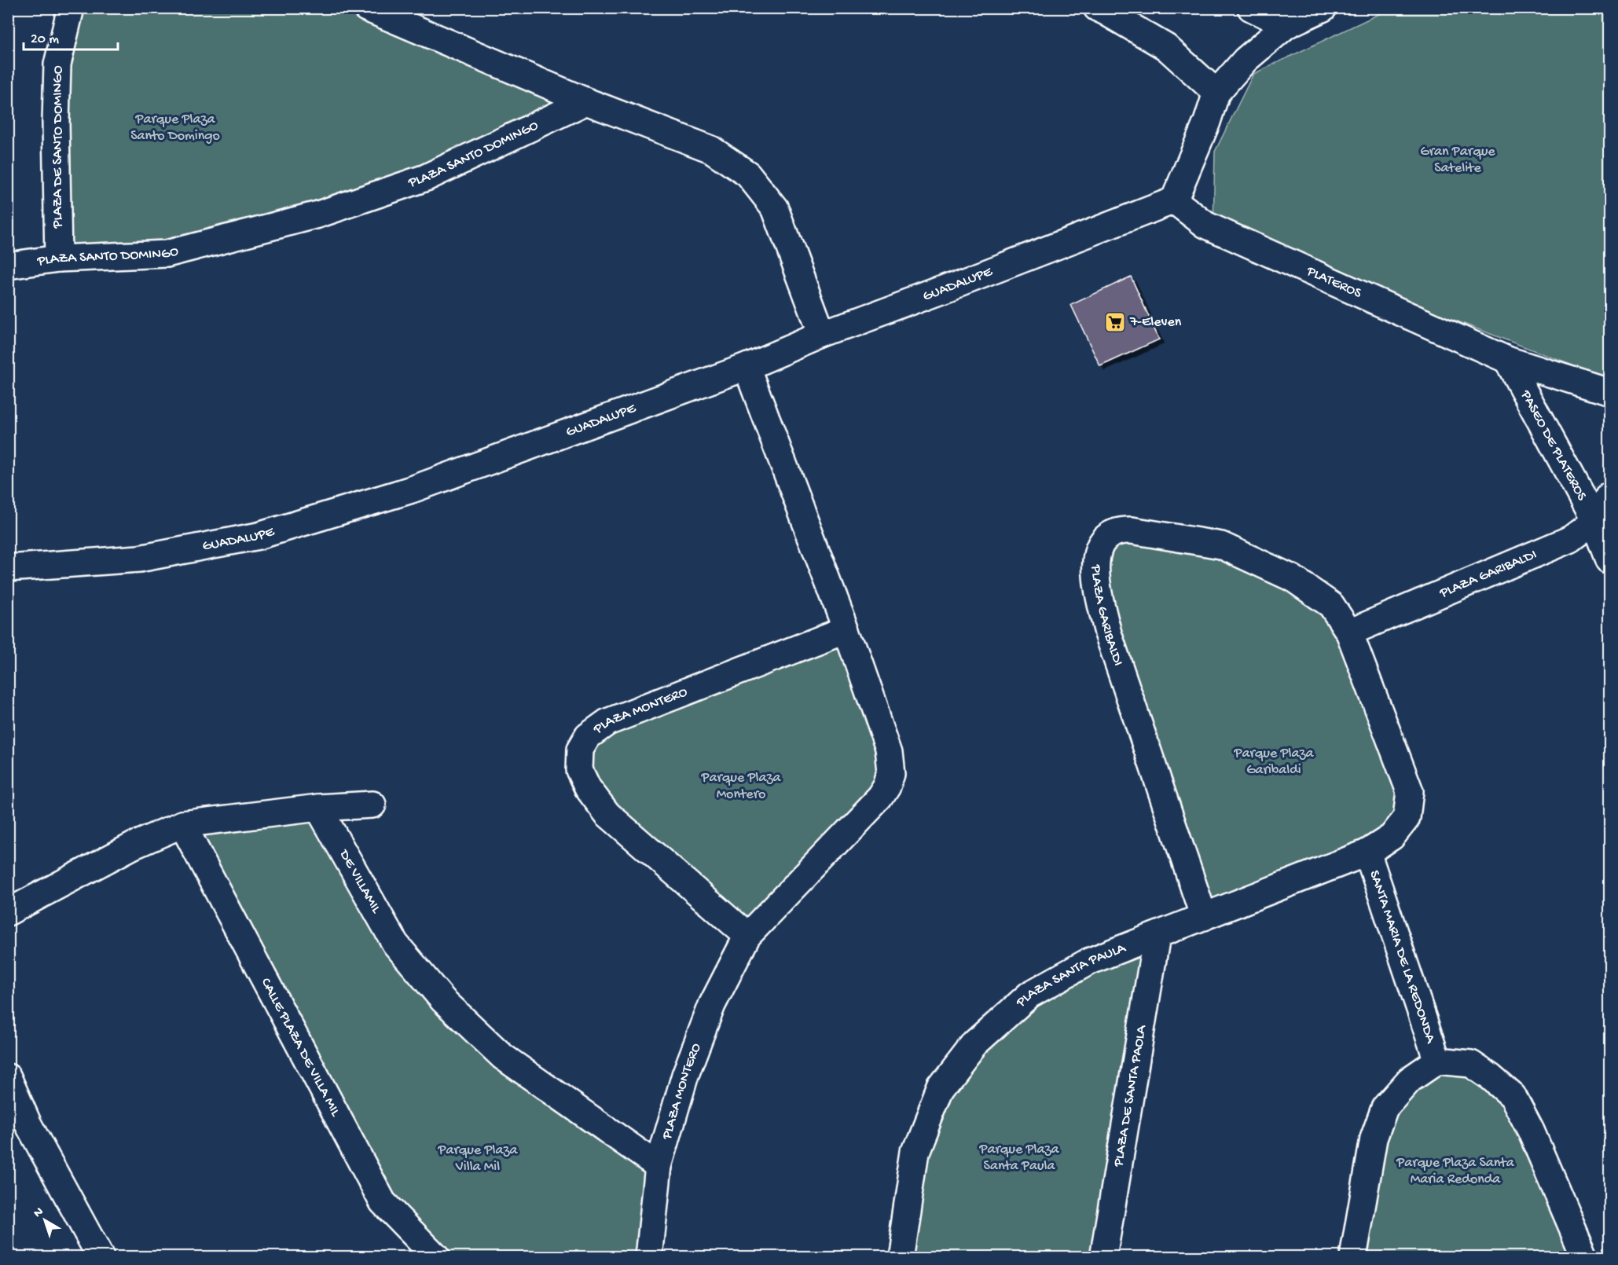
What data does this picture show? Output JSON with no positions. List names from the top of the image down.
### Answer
{
  "streets": {
    "street": [
      "PLAZA DE SANTO DOMINGO",
      "PLAZA SANTO DOMINGO",
      "PLATEROS",
      "GUADALUPE",
      "PASEO DE PLATEROS",
      "PLAZA GARIBALDI",
      "PLAZA MONTERO",
      "DE VILLAMIL",
      "SANTA MARIA DE LA REDONDA",
      "PLAZA SANTA PAULA",
      "CALLE PLAZA DE VILLA MIL",
      "PLAZA DE SANTA PAOLA"
    ]
  },
  "crossings": [
    ["PLAZA DE SANTO DOMINGO", "PLAZA SANTO DOMINGO"],
    ["PLATEROS", "GUADALUPE"],
    ["PLATEROS", "PASEO DE PLATEROS"],
    ["GUADALUPE", "PLAZA MONTERO"],
    ["PASEO DE PLATEROS", "PLAZA GARIBALDI"],
    ["PLAZA GARIBALDI", "PLAZA SANTA PAULA"],
    ["PLAZA MONTERO", "DE VILLAMIL"],
    ["SANTA MARIA DE LA REDONDA", "PLAZA SANTA PAULA"],
    ["PLAZA SANTA PAULA", "PLAZA DE SANTA PAOLA"]
  ],
  "parks": [
    "Parque Plaza Santo Domingo",
    "Gran Parque Satelite",
    "Parque Plaza Garibaldi",
    "Parque Plaza Montero",
    "Parque Plaza Santa Paula",
    "Parque Plaza Villa Mil",
    "Parque Plaza Santa Maria Redonda"
  ],
  "places": {
    "supermarket": ["7-Eleven"]
  },
  "scale_bar": "20 m",
  "north": "top left"
}
